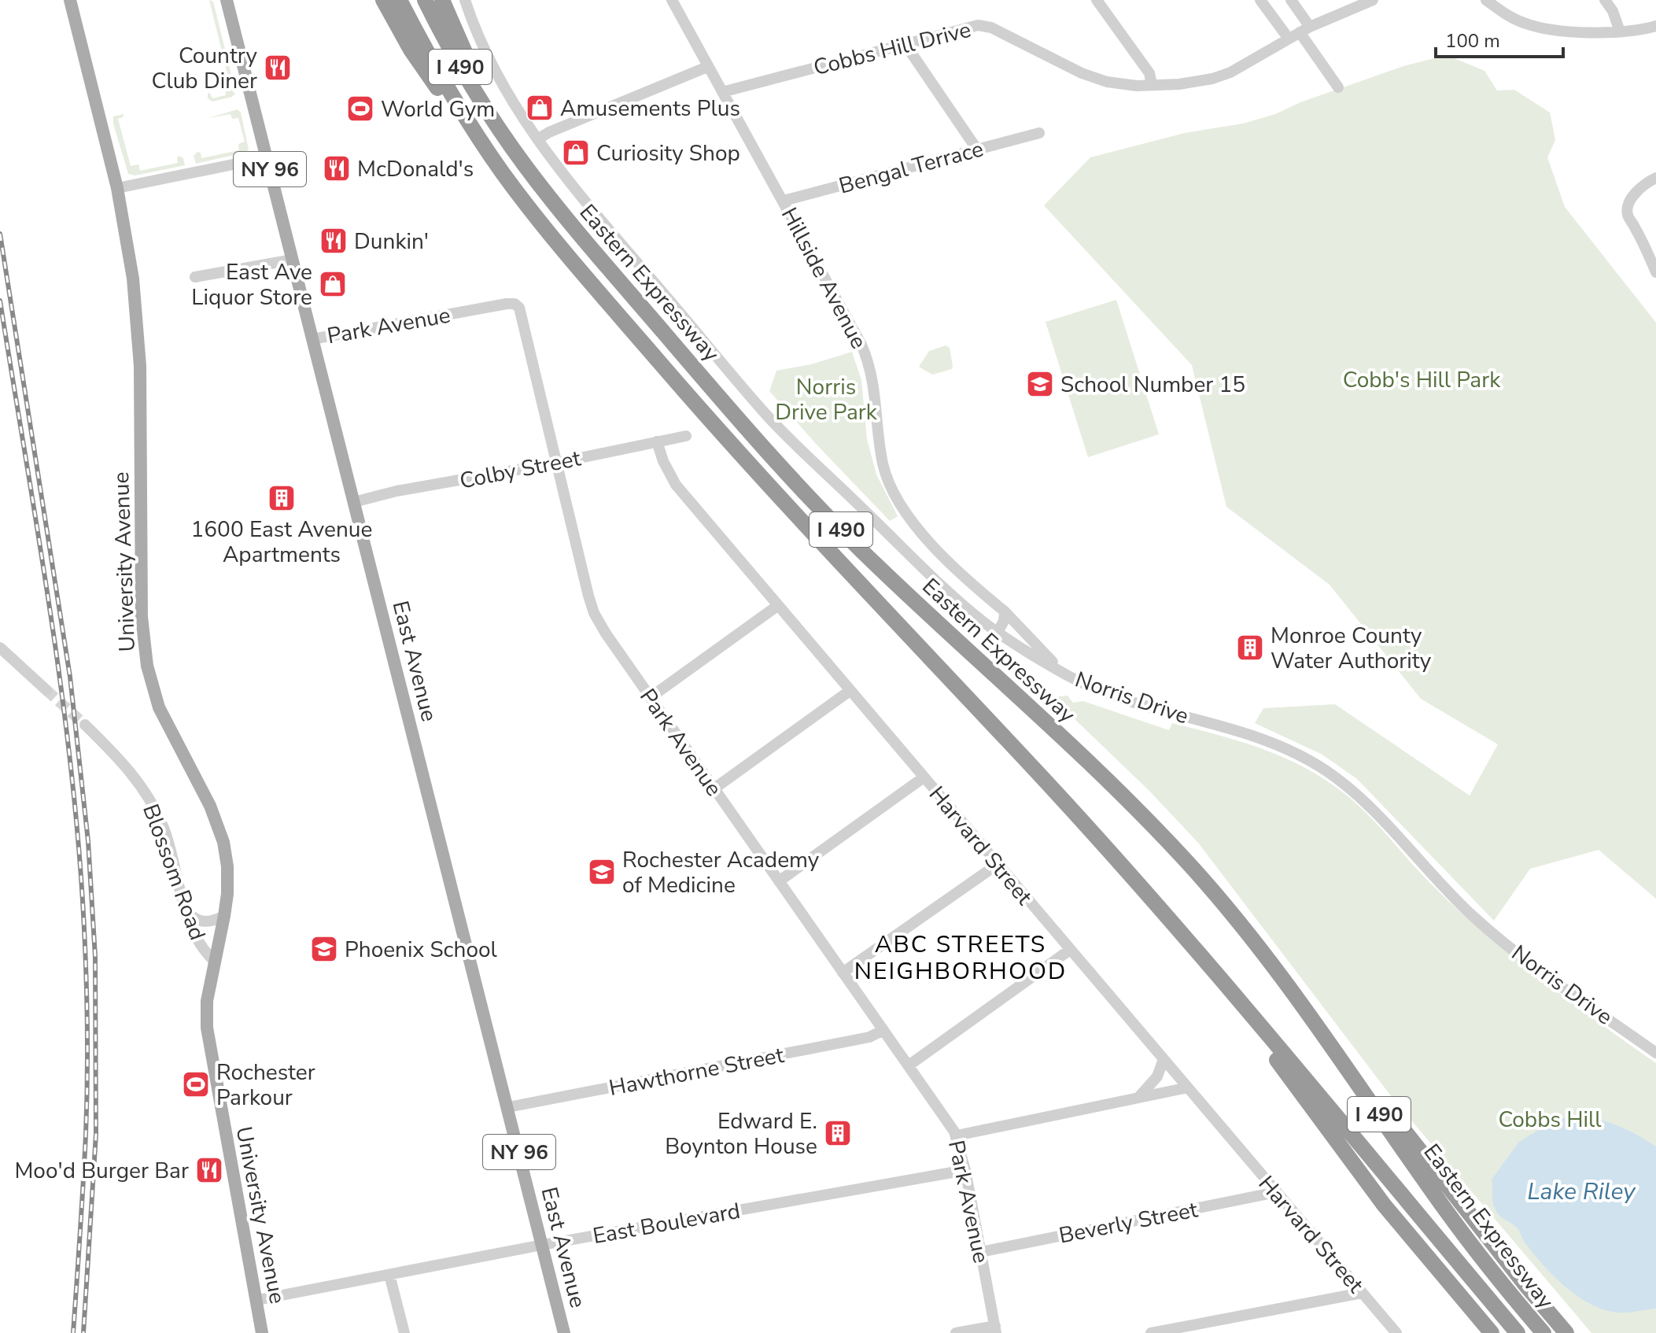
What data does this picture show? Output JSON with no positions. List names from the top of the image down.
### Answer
{
  "streets": {
    "highway": ["I 490", "Eastern Expressway"],
    "main road": ["NY 96", "University Avenue", "East Avenue"],
    "street": [
      "Cobbs Hill Drive",
      "Bengal Terrace",
      "Hillside Avenue",
      "Park Avenue",
      "Colby Street",
      "Norris Drive",
      "Harvard Street",
      "Blossom Road",
      "Hawthorne Street",
      "Beverly Street",
      "East Boulevard"
    ]
  },
  "crossings": [
    ["Cobbs Hill Drive", "Hillside Avenue"],
    ["Bengal Terrace", "Hillside Avenue"],
    ["Hillside Avenue", "Norris Drive"],
    ["Park Avenue", "Colby Street"],
    ["Park Avenue", "East Avenue"],
    ["Park Avenue", "Hawthorne Street"],
    ["Park Avenue", "Beverly Street"],
    ["Park Avenue", "East Boulevard"],
    ["Colby Street", "East Avenue"],
    ["Colby Street", "Harvard Street"],
    ["University Avenue", "Blossom Road"],
    ["University Avenue", "East Boulevard"],
    ["East Avenue", "Hawthorne Street"],
    ["East Avenue", "East Boulevard"],
    ["Harvard Street", "Beverly Street"]
  ],
  "districts": ["ABC STREETS NEIGHBORHOOD"],
  "water": ["Lake Riley"],
  "parks": ["Cobb's Hill Park", "Norris Drive Park", "Cobbs Hill"],
  "places": {
    "restaurant": [
      "Country Club Diner",
      "McDonald's",
      "Dunkin'",
      "Moo'd Burger Bar"
    ],
    "shop": ["Amusements Plus", "Curiosity Shop", "East Ave Liquor Store"],
    "sports": ["World Gym", "Rochester Parkour"],
    "school or university": ["School Number 15", "Rochester Academy of Medicine", "Phoenix School"],
    "building": ["1600 East Avenue Apartments", "Monroe County Water Authority", "Edward E. Boynton House"]
  },
  "scale_bar": "100 m"
}
